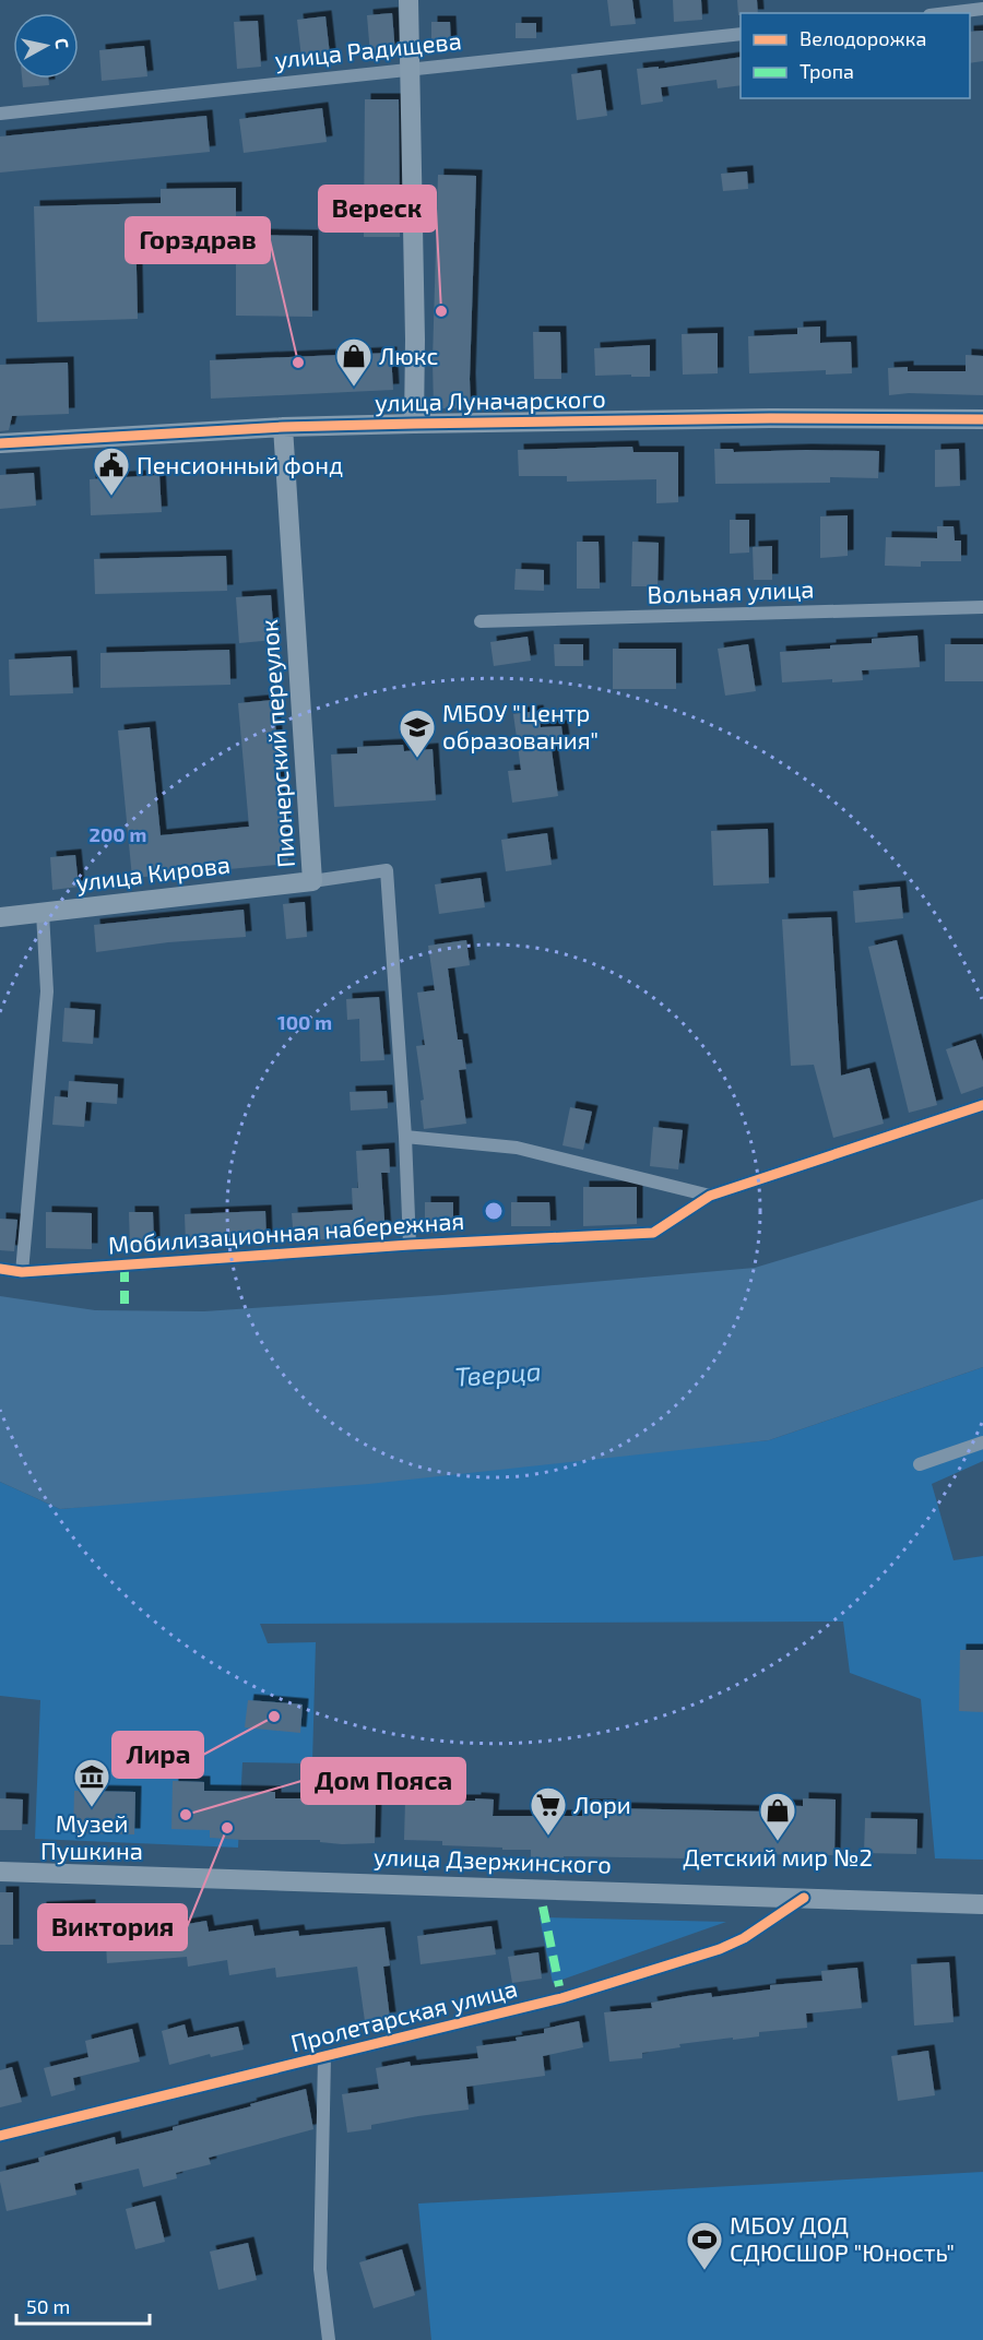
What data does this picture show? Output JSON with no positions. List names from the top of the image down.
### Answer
{
  "streets": {
    "street": [
      "улица Радищева",
      "улица Луначарского",
      "Вольная улица",
      "Пионерский переулок",
      "улица Кирова",
      "Мобилизационная набережная",
      "улица Дзержинского",
      "Пролетарская улица"
    ]
  },
  "crossings": [
    ["улица Луначарского", "Пионерский переулок"],
    ["Пионерский переулок", "улица Кирова"],
    ["Пионерский переулок", "Мобилизационная набережная"],
    ["улица Дзержинского", "Пролетарская улица"]
  ],
  "water": ["Тверца"],
  "places": {
    "other": [
      "Вереск",
      "Горздрав",
      "Лира",
      "Дом Пояса",
      "Виктория"
    ],
    "shop": ["Люкс", "Детский мир №2"],
    "public building": ["Пенсионный фонд"],
    "school or university": ["МБОУ \"Центр образования\""],
    "museum": ["Музей Пушкина"],
    "supermarket": ["Лори"],
    "sports": ["МБОУ ДОД СДЮСШОР \"Юность\""]
  },
  "legend": ["Велодорожка", "Тропа"],
  "scale_bar": "50 m",
  "north": "right",
  "rings": ["200 m", "100 m"]
}
